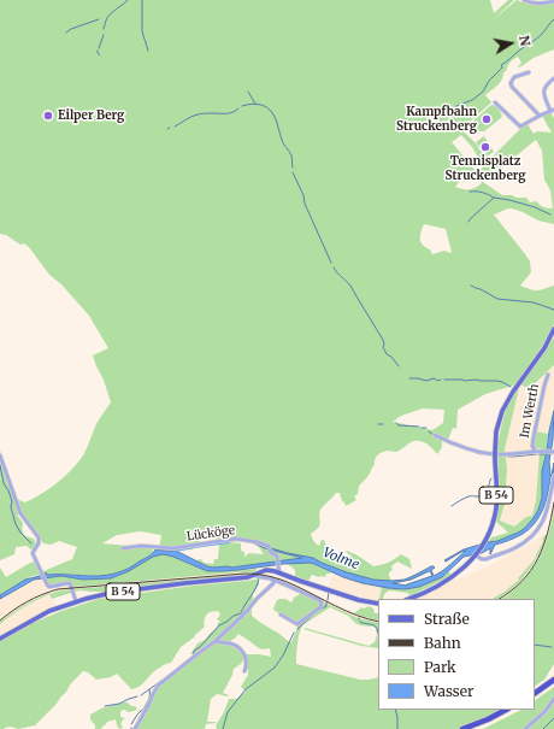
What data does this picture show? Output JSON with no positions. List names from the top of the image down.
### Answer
{
  "streets": {
    "main road": ["B 54"],
    "street": ["Im Werth", "Lücköge"]
  },
  "crossings": [
    ["B 54", "Lücköge"]
  ],
  "water": ["Volme"],
  "places": ["Eilper Berg", "Kampfbahn Struckenberg", "Tennisplatz Struckenberg"],
  "legend": [
    "Straße",
    "Bahn",
    "Park",
    "Wasser"
  ],
  "north": "right"
}
